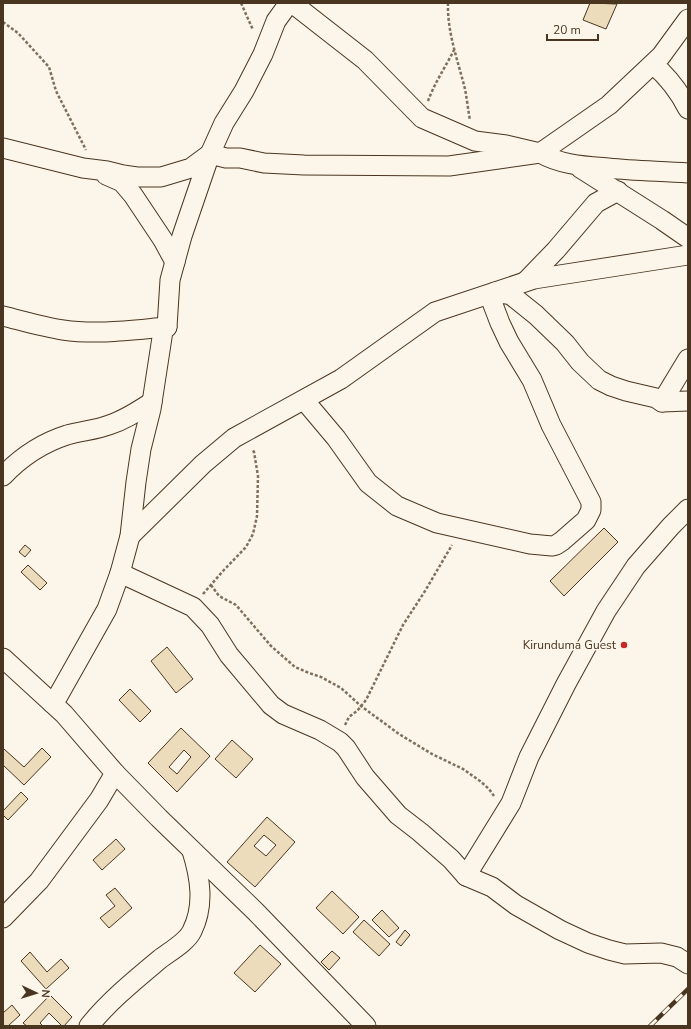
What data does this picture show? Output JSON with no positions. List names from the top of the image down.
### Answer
{
  "places": ["Kirunduma Guest"],
  "scale_bar": "20 m",
  "north": "right"
}
